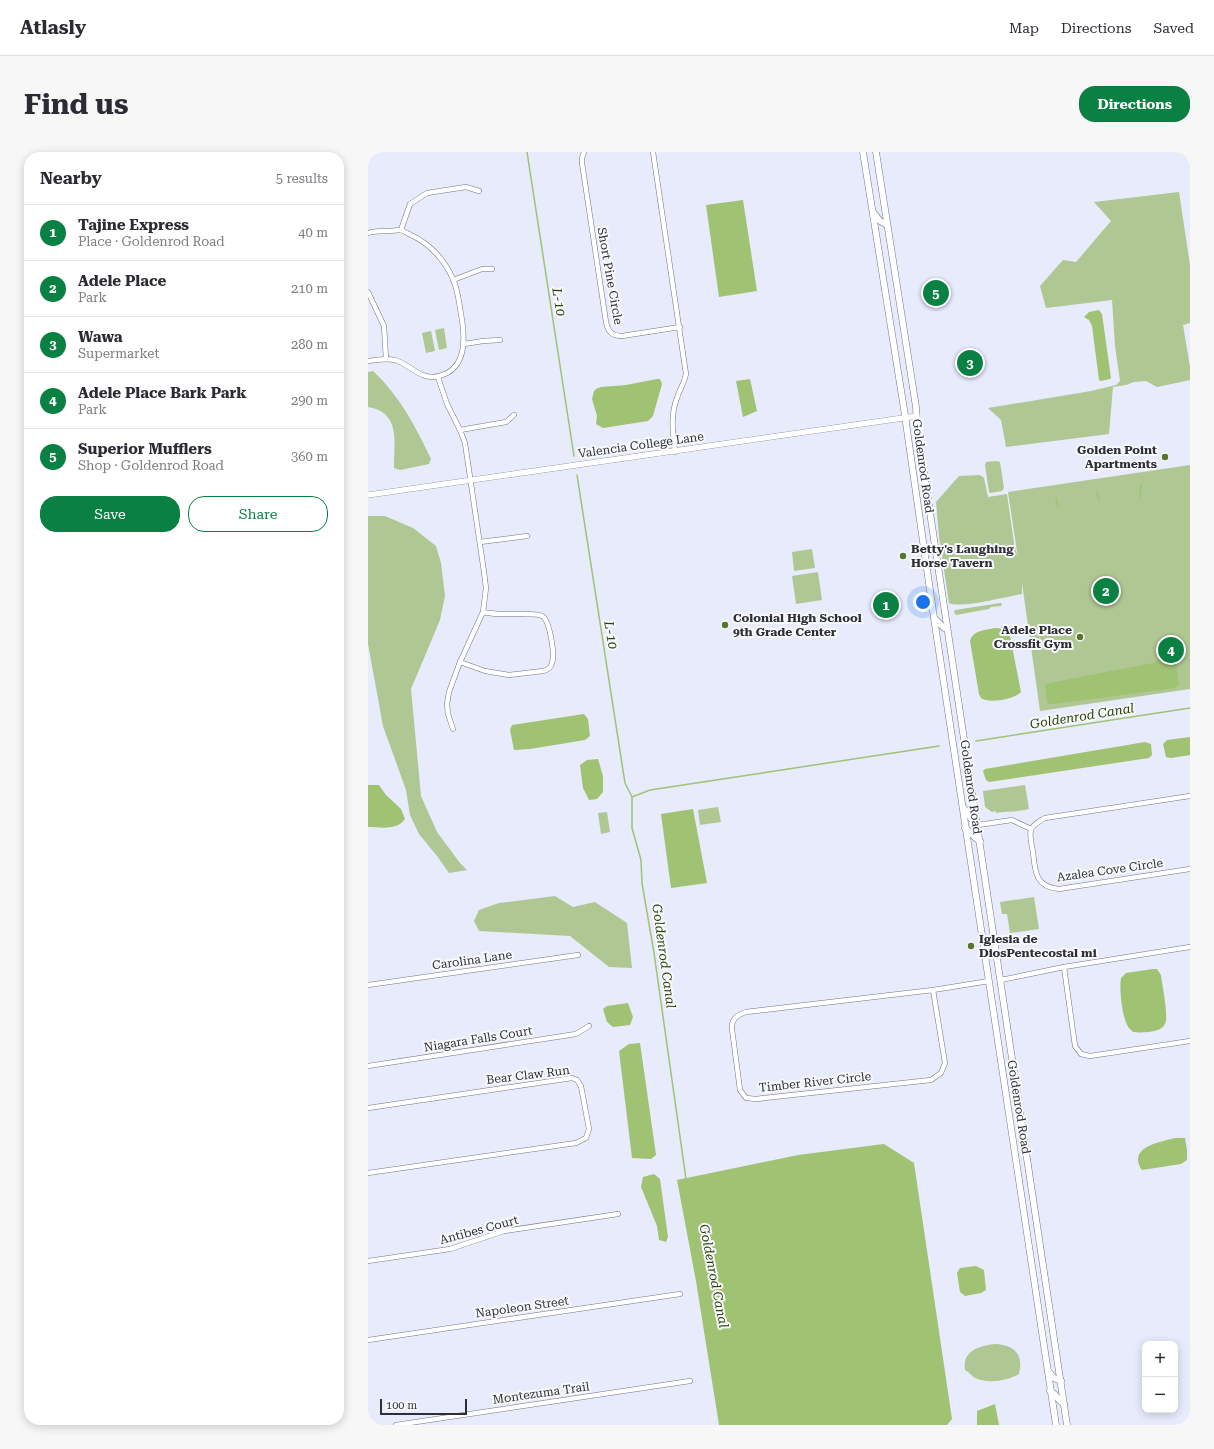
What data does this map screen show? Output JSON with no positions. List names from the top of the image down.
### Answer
{
  "streets": {
    "main road": ["Goldenrod Road"],
    "street": [
      "Short Pine Circle",
      "Valencia College Lane",
      "Azalea Cove Circle",
      "Carolina Lane",
      "Niagara Falls Court",
      "Bear Claw Run",
      "Timber River Circle",
      "Antibes Court",
      "Napoleon Street",
      "Montezuma Trail"
    ]
  },
  "crossings": [
    ["Valencia College Lane", "Goldenrod Road"],
    ["Goldenrod Road", "Timber River Circle"]
  ],
  "water": ["L-10", "Goldenrod Canal"],
  "places": [
    "Golden Point Apartments",
    "Betty's Laughing Horse Tavern",
    "Colonial High School 9th Grade Center",
    "Adele Place Crossfit Gym",
    "Iglesia de DiosPentecostal mi"
  ],
  "scale_bar": "100 m",
  "page": {
    "header": "Atlasly",
    "nav": ["Map", "Directions", "Saved"],
    "buttons": [
      "Directions",
      ["Save", "Share"]
    ],
    "title": "Find us",
    "heading": ["Nearby", "5 results"],
    "list": [
      {
        "mark": "1",
        "name": "Tajine Express",
        "note": "Place · Goldenrod Road",
        "value": "40 m"
      },
      {
        "mark": "2",
        "name": "Adele Place",
        "note": "Park",
        "value": "210 m"
      },
      {
        "mark": "3",
        "name": "Wawa",
        "note": "Supermarket",
        "value": "280 m"
      },
      {
        "mark": "4",
        "name": "Adele Place Bark Park",
        "note": "Park",
        "value": "290 m"
      },
      {
        "mark": "5",
        "name": "Superior Mufflers",
        "note": "Shop · Goldenrod Road",
        "value": "360 m"
      }
    ],
    "pins": [
      "5",
      "3",
      "2",
      "1",
      "4"
    ],
    "map_buttons": ["+", "−"],
    "scale": "100 m"
  }
}
